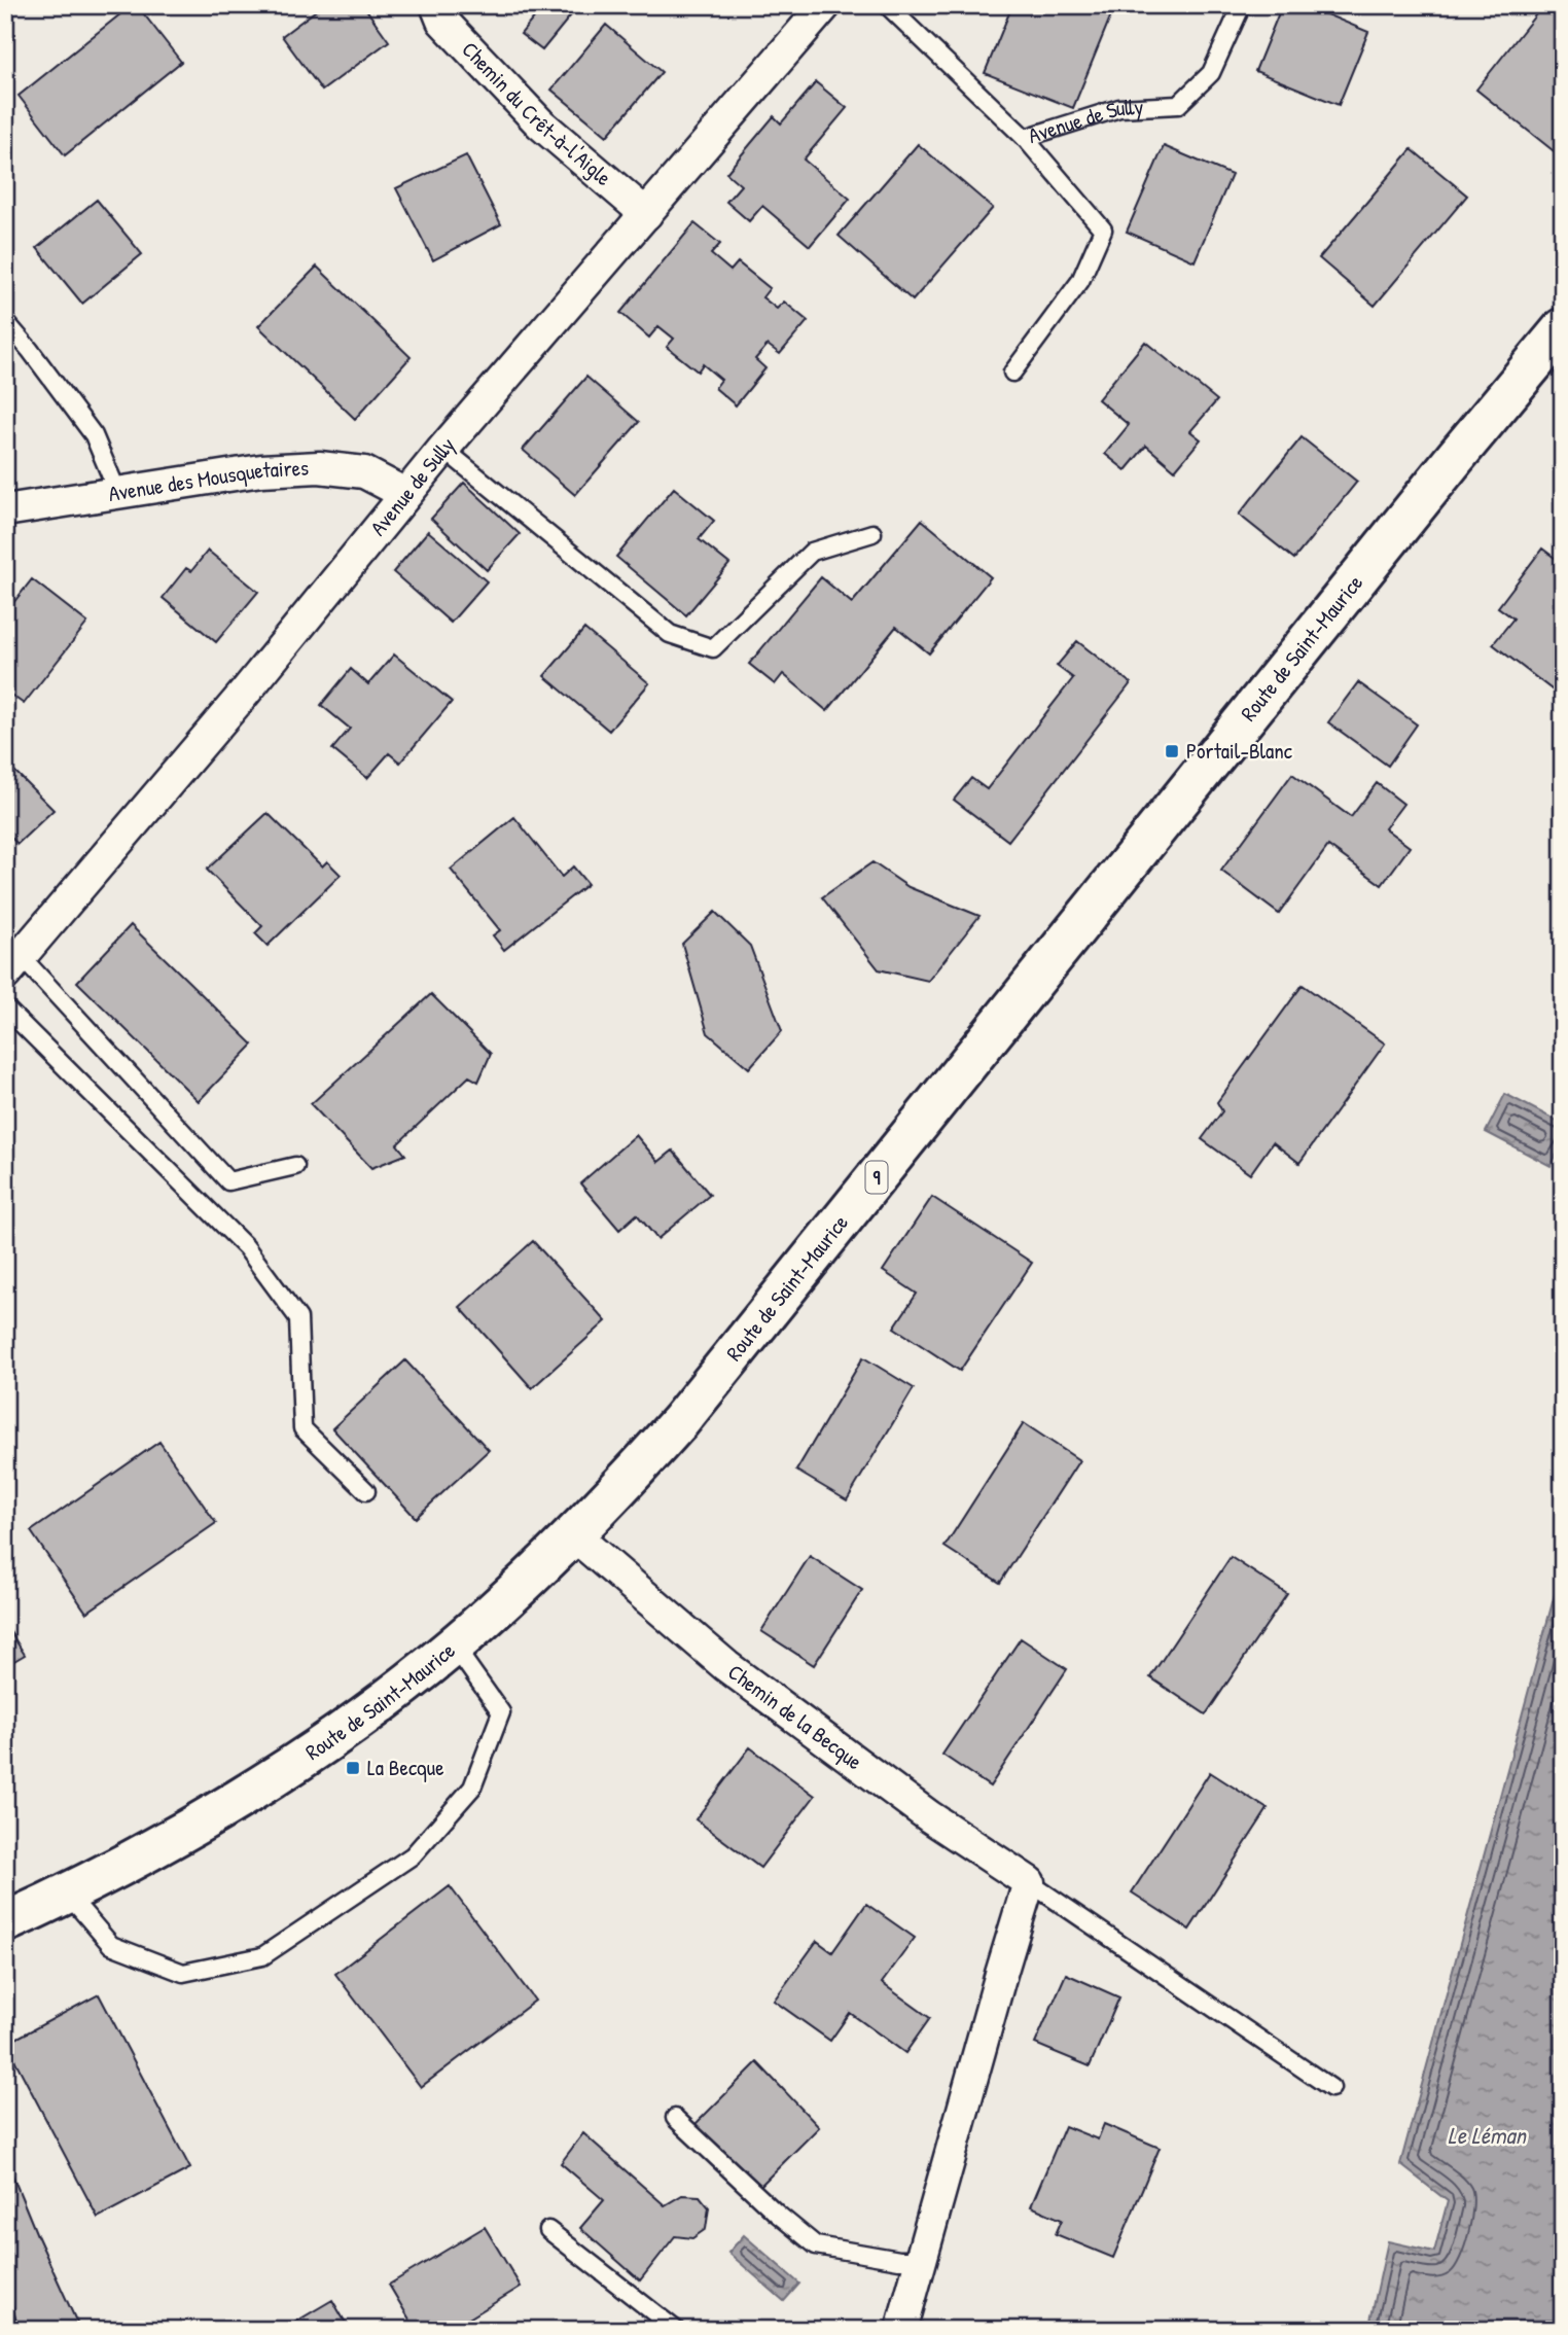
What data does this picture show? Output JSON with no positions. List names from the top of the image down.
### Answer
{
  "streets": {
    "main road": ["Route de Saint-Maurice", "9"],
    "street": [
      "Chemin du Crêt-à-l'Aigle",
      "Avenue de Sully",
      "Avenue des Mousquetaires",
      "Chemin de la Becque"
    ]
  },
  "crossings": [
    ["Chemin du Crêt-à-l'Aigle", "Avenue de Sully"],
    ["Avenue de Sully", "Avenue des Mousquetaires"],
    ["Route de Saint-Maurice", "Chemin de la Becque"]
  ],
  "water": ["Le Léman"],
  "places": {
    "transit": ["Portail-Blanc", "La Becque"]
  }
}
